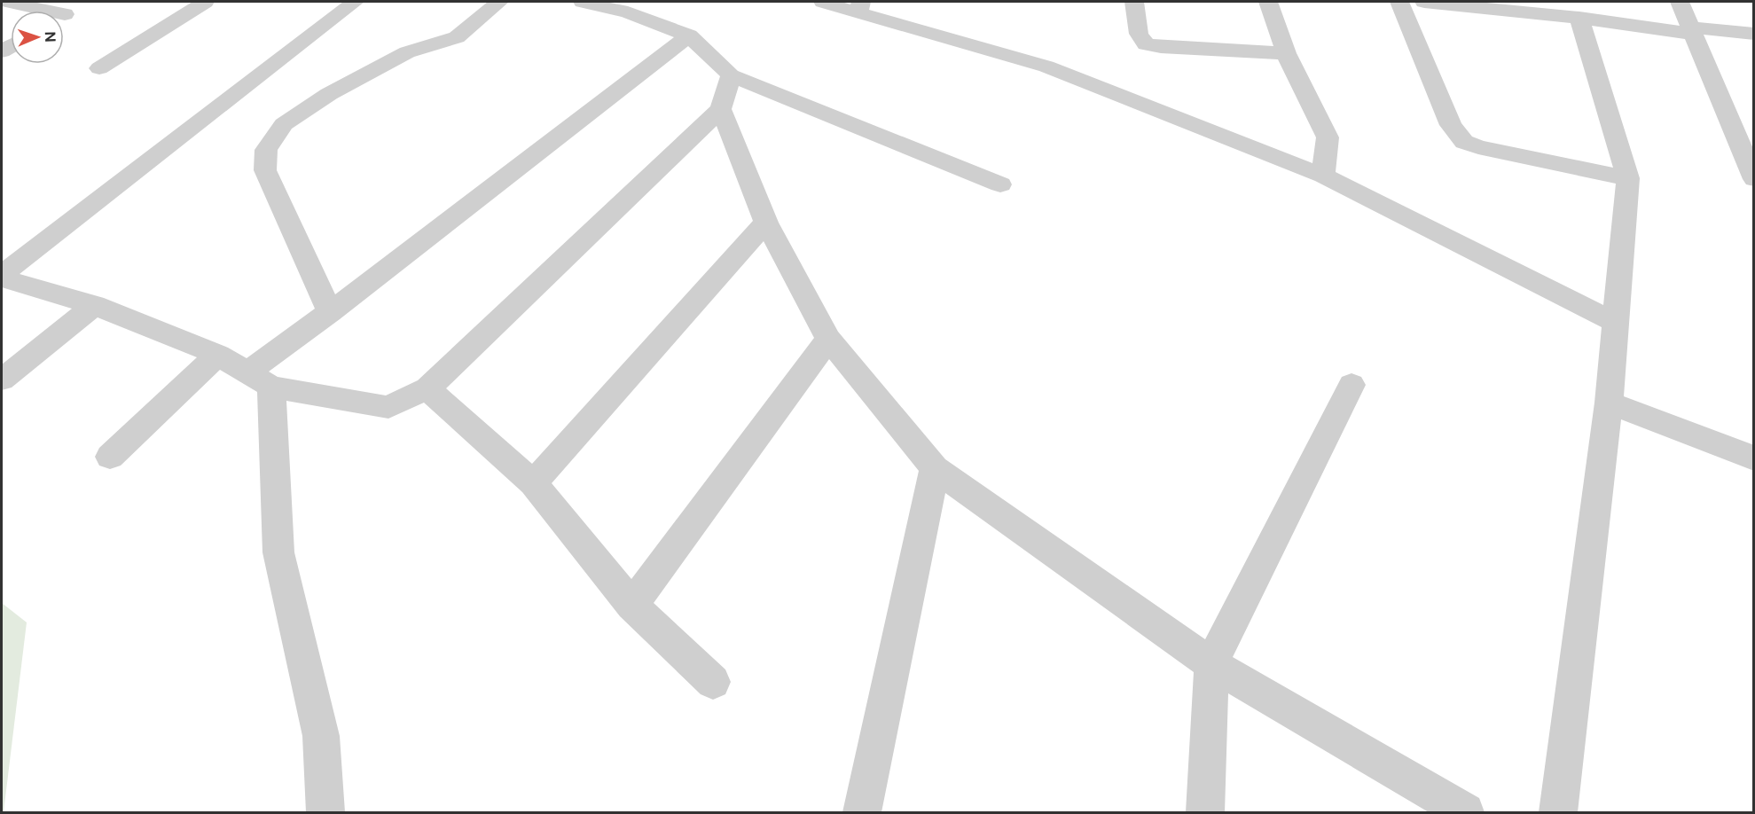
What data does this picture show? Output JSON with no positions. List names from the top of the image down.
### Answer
{
  "north": "right"
}
